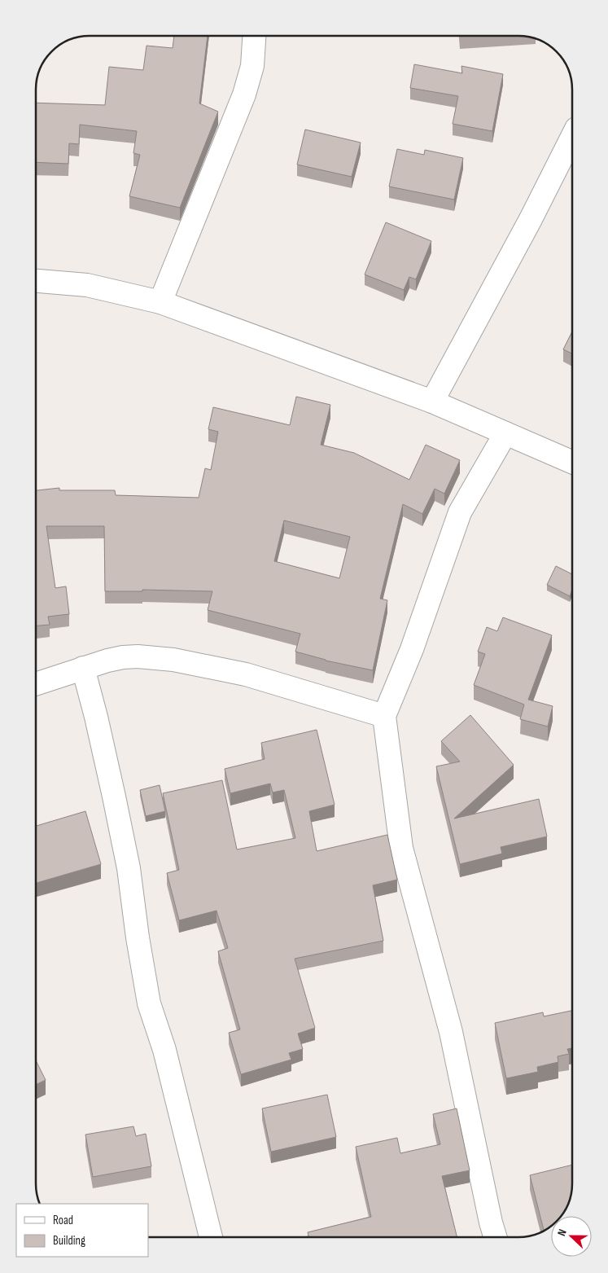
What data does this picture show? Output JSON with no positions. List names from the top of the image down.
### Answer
{
  "legend": ["Road", "Building"],
  "north": "left"
}
